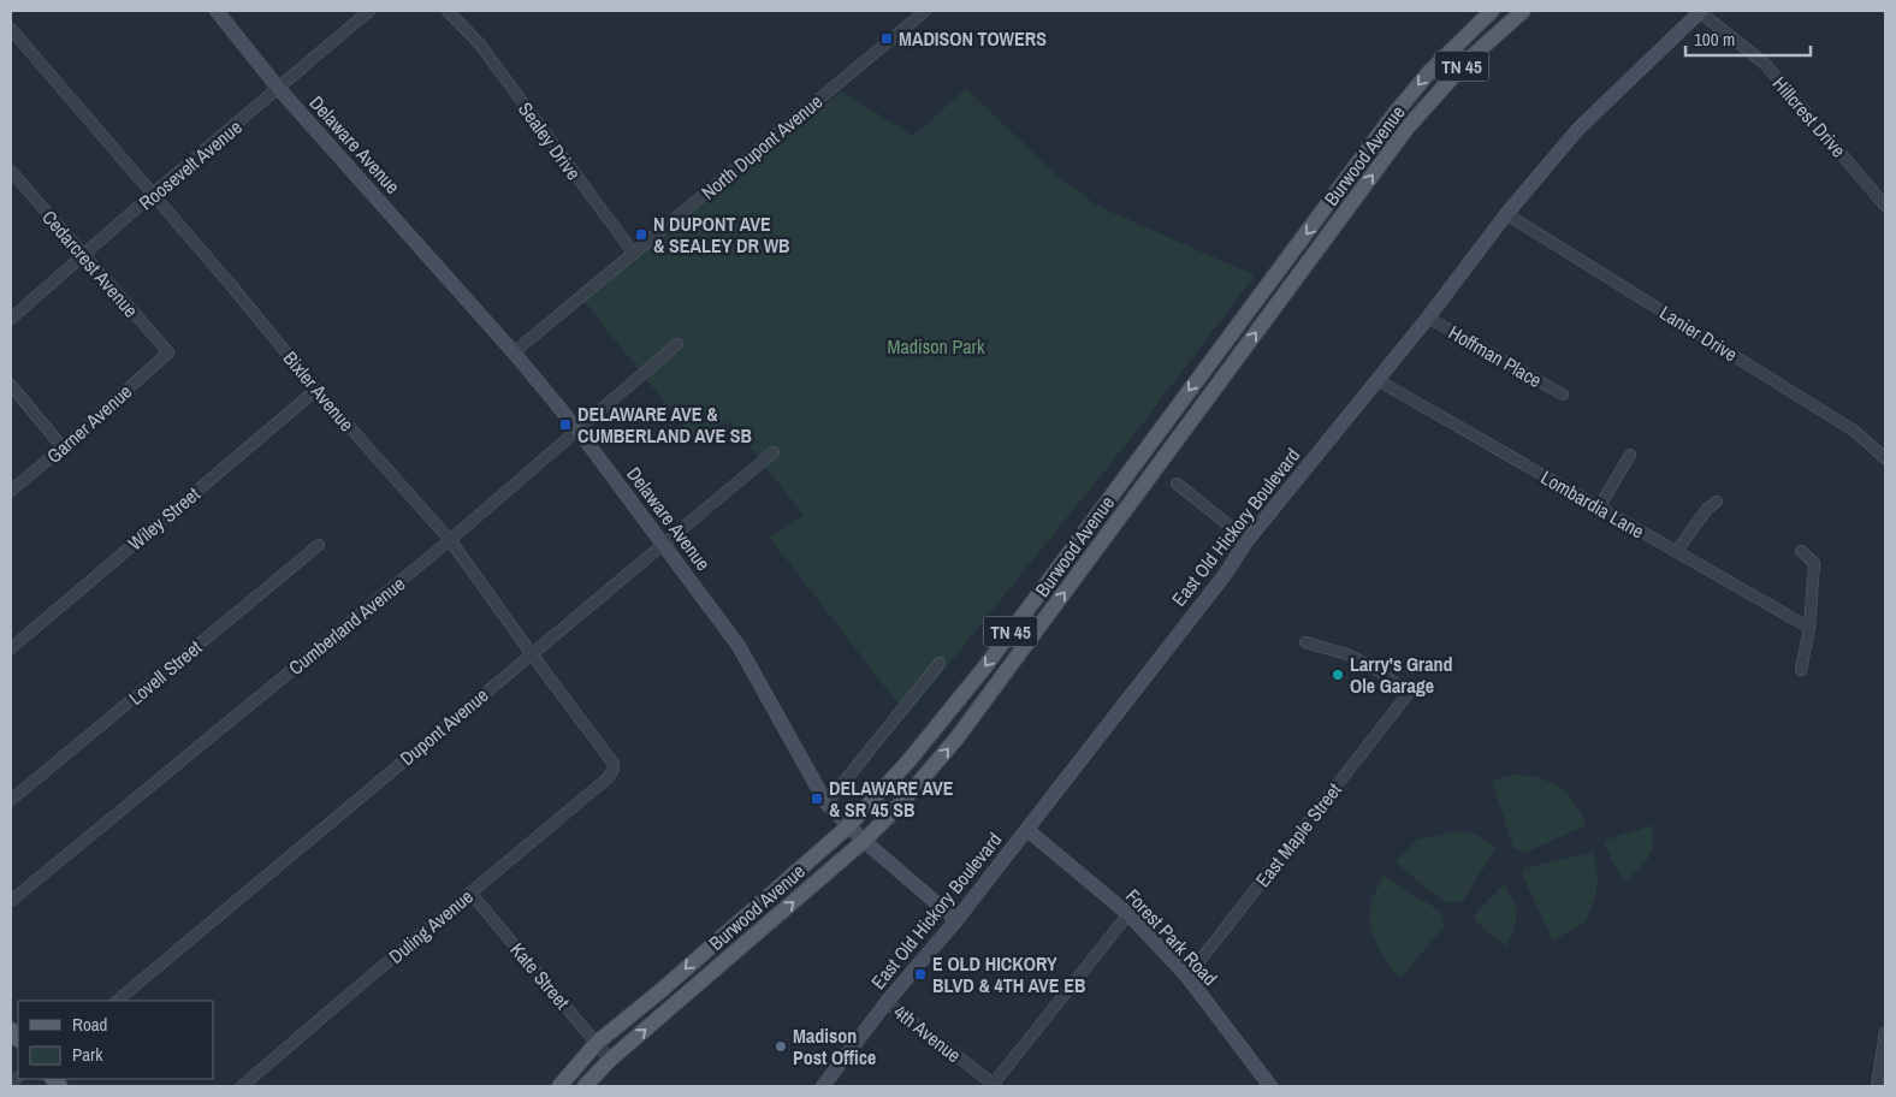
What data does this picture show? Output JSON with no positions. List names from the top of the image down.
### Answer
{
  "streets": {
    "main road": ["TN 45", "Burwood Avenue"],
    "street": [
      "Hillcrest Drive",
      "Sealey Drive",
      "Delaware Avenue",
      "North Dupont Avenue",
      "Roosevelt Avenue",
      "Cedarcrest Avenue",
      "Lanier Drive",
      "Hoffman Place",
      "Bixler Avenue",
      "Garner Avenue",
      "Lombardia Lane",
      "Wiley Street",
      "East Old Hickory Boulevard",
      "Cumberland Avenue",
      "Lovell Street",
      "Dupont Avenue",
      "East Maple Street",
      "Duling Avenue",
      "Forest Park Road",
      "Kate Street",
      "4th Avenue"
    ]
  },
  "crossings": [
    ["Hillcrest Drive", "East Old Hickory Boulevard"],
    ["Sealey Drive", "North Dupont Avenue"],
    ["Delaware Avenue", "North Dupont Avenue"],
    ["Delaware Avenue", "Burwood Avenue"],
    ["Delaware Avenue", "Roosevelt Avenue"],
    ["Delaware Avenue", "East Old Hickory Boulevard"],
    ["Delaware Avenue", "Cumberland Avenue"],
    ["Delaware Avenue", "Dupont Avenue"],
    ["Burwood Avenue", "Kate Street"],
    ["Roosevelt Avenue", "Cedarcrest Avenue"],
    ["Roosevelt Avenue", "Bixler Avenue"],
    ["Cedarcrest Avenue", "Garner Avenue"],
    ["Lanier Drive", "East Old Hickory Boulevard"],
    ["Hoffman Place", "East Old Hickory Boulevard"],
    ["Bixler Avenue", "Wiley Street"],
    ["Bixler Avenue", "Cumberland Avenue"],
    ["Bixler Avenue", "Dupont Avenue"],
    ["Bixler Avenue", "Duling Avenue"],
    ["Lombardia Lane", "East Old Hickory Boulevard"],
    ["East Old Hickory Boulevard", "Forest Park Road"],
    ["East Old Hickory Boulevard", "4th Avenue"],
    ["East Maple Street", "Forest Park Road"],
    ["Duling Avenue", "Kate Street"]
  ],
  "parks": ["Madison Park"],
  "places": {
    "transit": [
      "MADISON TOWERS",
      "N DUPONT AVE & SEALEY DR WB",
      "DELAWARE AVE & CUMBERLAND AVE SB",
      "DELAWARE AVE & SR 45 SB",
      "E OLD HICKORY BLVD & 4TH AVE EB"
    ],
    "other": ["Larry's Grand Ole Garage", "Madison Post Office"]
  },
  "legend": ["Road", "Park"],
  "scale_bar": "100 m"
}
